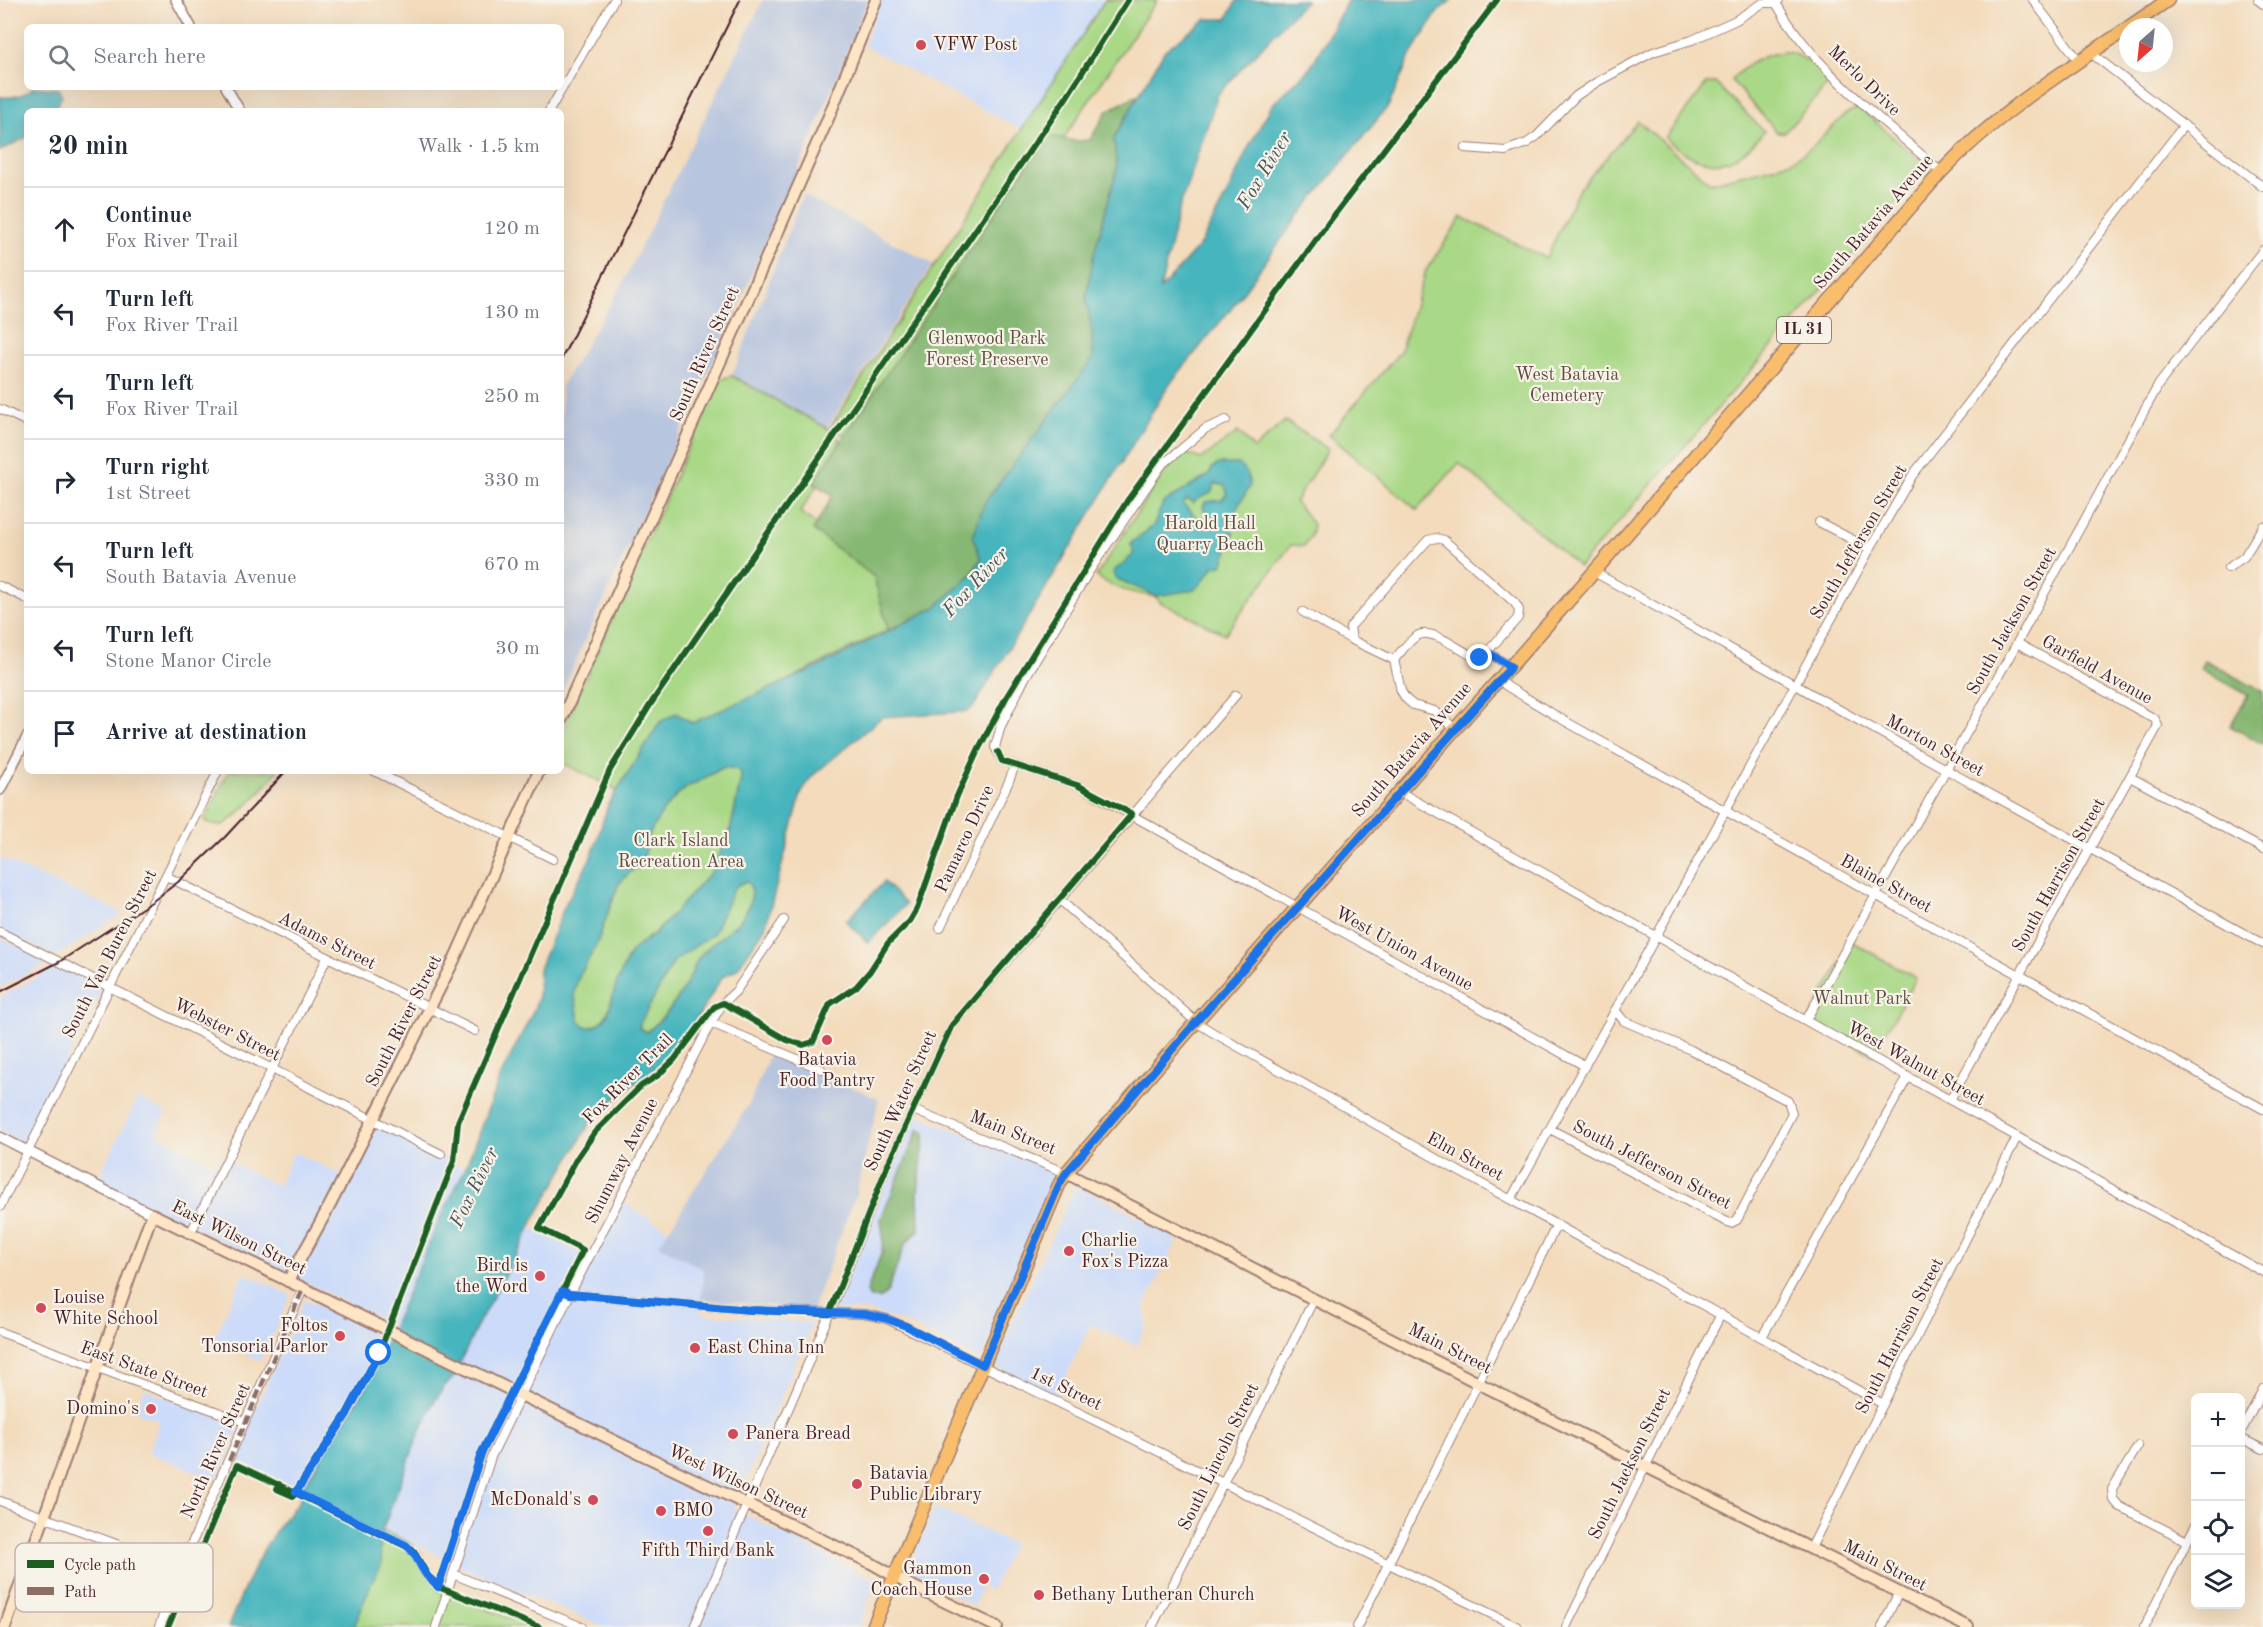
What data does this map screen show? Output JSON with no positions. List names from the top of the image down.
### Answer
{
  "streets": {
    "main road": [
      "South Batavia Avenue",
      "IL 31",
      "South River Street",
      "Main Street",
      "East Wilson Street",
      "West Wilson Street"
    ],
    "street": [
      "Merlo Drive",
      "South Jefferson Street",
      "South Jackson Street",
      "Garfield Avenue",
      "Morton Street",
      "Pamarco Drive",
      "South Harrison Street",
      "Blaine Street",
      "Adams Street",
      "West Union Avenue",
      "South Van Buren Street",
      "Webster Street",
      "West Walnut Street",
      "South Water Street",
      "Elm Street",
      "Shumway Avenue",
      "East State Street",
      "1st Street",
      "North River Street",
      "South Lincoln Street"
    ],
    "cycle path": ["Fox River Trail"]
  },
  "crossings": [
    ["Merlo Drive", "South Batavia Avenue"],
    ["South Batavia Avenue", "IL 31"],
    ["South Batavia Avenue", "Morton Street"],
    ["South Batavia Avenue", "Blaine Street"],
    ["South Batavia Avenue", "West Union Avenue"],
    ["South Batavia Avenue", "West Walnut Street"],
    ["South Batavia Avenue", "Main Street"],
    ["South Batavia Avenue", "Elm Street"],
    ["South Batavia Avenue", "1st Street"],
    ["South Batavia Avenue", "West Wilson Street"],
    ["IL 31", "West Wilson Street"],
    ["South River Street", "Adams Street"],
    ["South River Street", "Webster Street"],
    ["South River Street", "East Wilson Street"],
    ["South Jefferson Street", "Morton Street"],
    ["South Jefferson Street", "Blaine Street"],
    ["South Jefferson Street", "West Union Avenue"],
    ["South Jefferson Street", "West Walnut Street"],
    ["South Jefferson Street", "Elm Street"],
    ["South Jackson Street", "Garfield Avenue"],
    ["South Jackson Street", "Morton Street"],
    ["South Jackson Street", "Blaine Street"],
    ["South Jackson Street", "West Walnut Street"],
    ["South Jackson Street", "Main Street"],
    ["South Jackson Street", "Elm Street"],
    ["Garfield Avenue", "South Harrison Street"],
    ["Morton Street", "South Harrison Street"],
    ["Pamarco Drive", "West Union Avenue"],
    ["South Harrison Street", "Blaine Street"],
    ["South Harrison Street", "West Walnut Street"],
    ["South Harrison Street", "Main Street"],
    ["South Harrison Street", "Elm Street"],
    ["Adams Street", "South Van Buren Street"],
    ["West Union Avenue", "South Water Street"],
    ["South Van Buren Street", "Webster Street"],
    ["South Van Buren Street", "East Wilson Street"],
    ["South Water Street", "Main Street"],
    ["South Water Street", "Elm Street"],
    ["South Water Street", "1st Street"],
    ["South Water Street", "West Wilson Street"],
    ["Main Street", "South Lincoln Street"],
    ["Shumway Avenue", "1st Street"],
    ["Shumway Avenue", "West Wilson Street"],
    ["East Wilson Street", "North River Street"],
    ["East Wilson Street", "West Wilson Street"],
    ["East State Street", "North River Street"],
    ["1st Street", "South Lincoln Street"]
  ],
  "water": ["Fox River"],
  "parks": [
    "Glenwood Park Forest Preserve",
    "West Batavia Cemetery",
    "Harold Hall Quarry Beach",
    "Clark Island Recreation Area",
    "Walnut Park"
  ],
  "places": [
    "VFW Post",
    "Batavia Food Pantry",
    "Charlie Fox's Pizza",
    "Bird is the Word",
    "Louise White School",
    "Foltos Tonsorial Parlor",
    "East China Inn",
    "Domino's",
    "Panera Bread",
    "Batavia Public Library",
    "McDonald's",
    "BMO",
    "Fifth Third Bank",
    "Gammon Coach House",
    "Bethany Lutheran Church"
  ],
  "legend": ["Cycle path", "Path"],
  "north": "bottom left",
  "page": {
    "search": "Search here",
    "heading": ["20 min", "Walk · 1.5 km"],
    "list": [
      ["Continue", "Fox River Trail", "120 m"],
      ["Turn left", "Fox River Trail", "130 m"],
      ["Turn left", "Fox River Trail", "250 m"],
      ["Turn right", "1st Street", "330 m"],
      ["Turn left", "South Batavia Avenue", "670 m"],
      ["Turn left", "Stone Manor Circle", "30 m"],
      "Arrive at destination"
    ],
    "map_buttons": ["+", "−"]
  }
}
